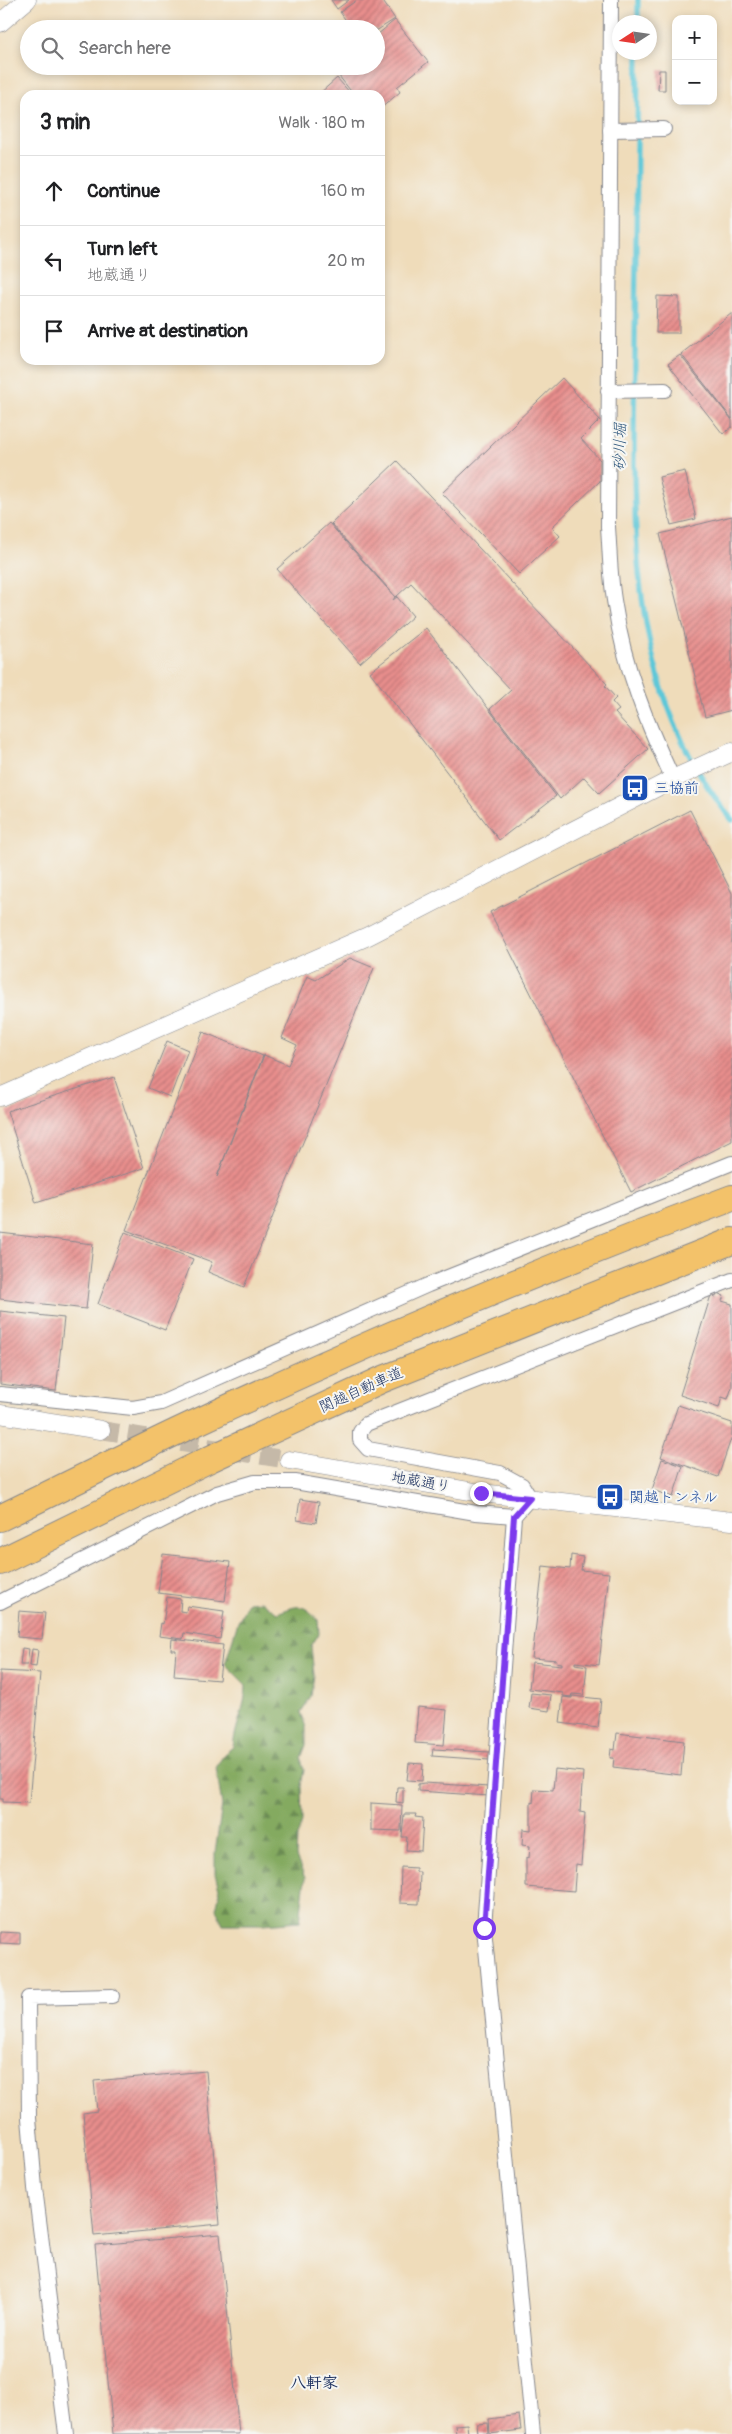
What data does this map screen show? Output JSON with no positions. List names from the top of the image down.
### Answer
{
  "streets": {
    "highway": ["関越自動車道"],
    "street": ["地蔵通り"]
  },
  "districts": ["八軒家"],
  "water": ["砂川堀"],
  "places": {
    "bus stop": ["三協前", "関越トンネル"]
  },
  "north": "left",
  "page": {
    "map_buttons": ["+", "−"],
    "search": "Search here",
    "heading": ["3 min", "Walk · 180 m"],
    "list": [
      ["Continue", "160 m"],
      ["Turn left", "地蔵通り", "20 m"],
      "Arrive at destination"
    ]
  }
}
